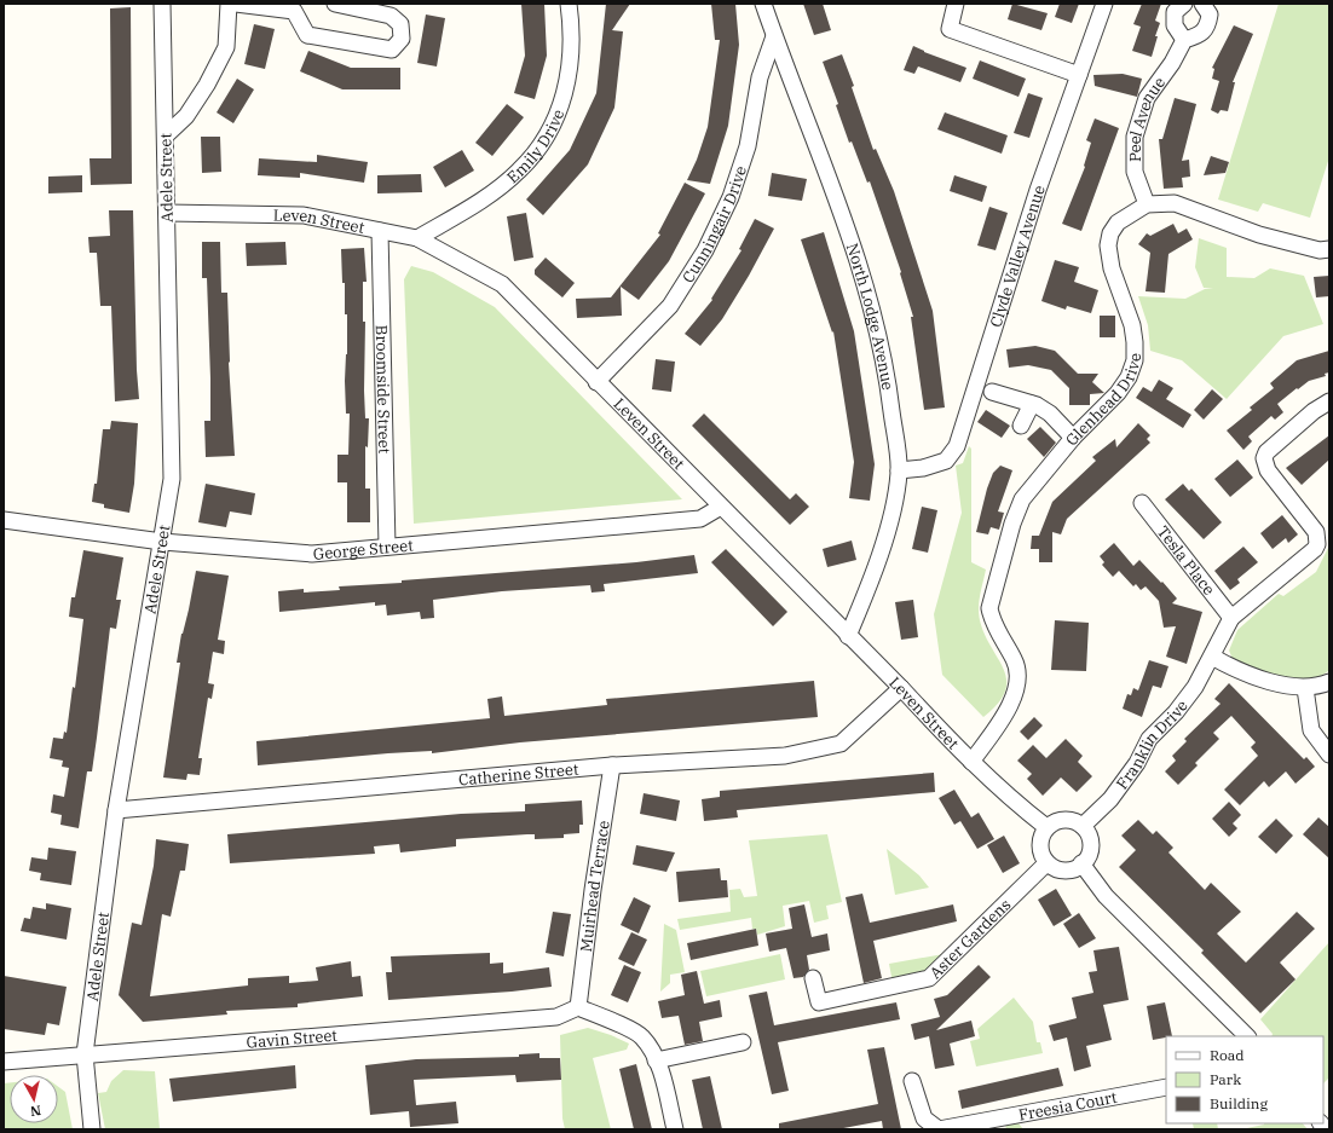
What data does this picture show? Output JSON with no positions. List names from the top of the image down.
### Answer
{
  "streets": {
    "street": [
      "Peel Avenue",
      "Emily Drive",
      "Adele Street",
      "Leven Street",
      "Cunningair Drive",
      "Clyde Valley Avenue",
      "North Lodge Avenue",
      "Broomside Street",
      "Glenhead Drive",
      "George Street",
      "Tesla Place",
      "Franklin Drive",
      "Catherine Street",
      "Muirhead Terrace",
      "Aster Gardens",
      "Gavin Street",
      "Freesia Court"
    ]
  },
  "crossings": [
    ["Peel Avenue", "Glenhead Drive"],
    ["Emily Drive", "Leven Street"],
    ["Adele Street", "Leven Street"],
    ["Adele Street", "George Street"],
    ["Adele Street", "Catherine Street"],
    ["Adele Street", "Gavin Street"],
    ["Leven Street", "Cunningair Drive"],
    ["Leven Street", "North Lodge Avenue"],
    ["Leven Street", "Broomside Street"],
    ["Leven Street", "Glenhead Drive"],
    ["Leven Street", "George Street"],
    ["Leven Street", "Franklin Drive"],
    ["Leven Street", "Catherine Street"],
    ["Leven Street", "Aster Gardens"],
    ["Cunningair Drive", "North Lodge Avenue"],
    ["Clyde Valley Avenue", "North Lodge Avenue"],
    ["Broomside Street", "George Street"],
    ["Tesla Place", "Franklin Drive"],
    ["Franklin Drive", "Aster Gardens"],
    ["Catherine Street", "Muirhead Terrace"],
    ["Muirhead Terrace", "Gavin Street"]
  ],
  "legend": ["Road", "Park", "Building"],
  "north": "bottom"
}
